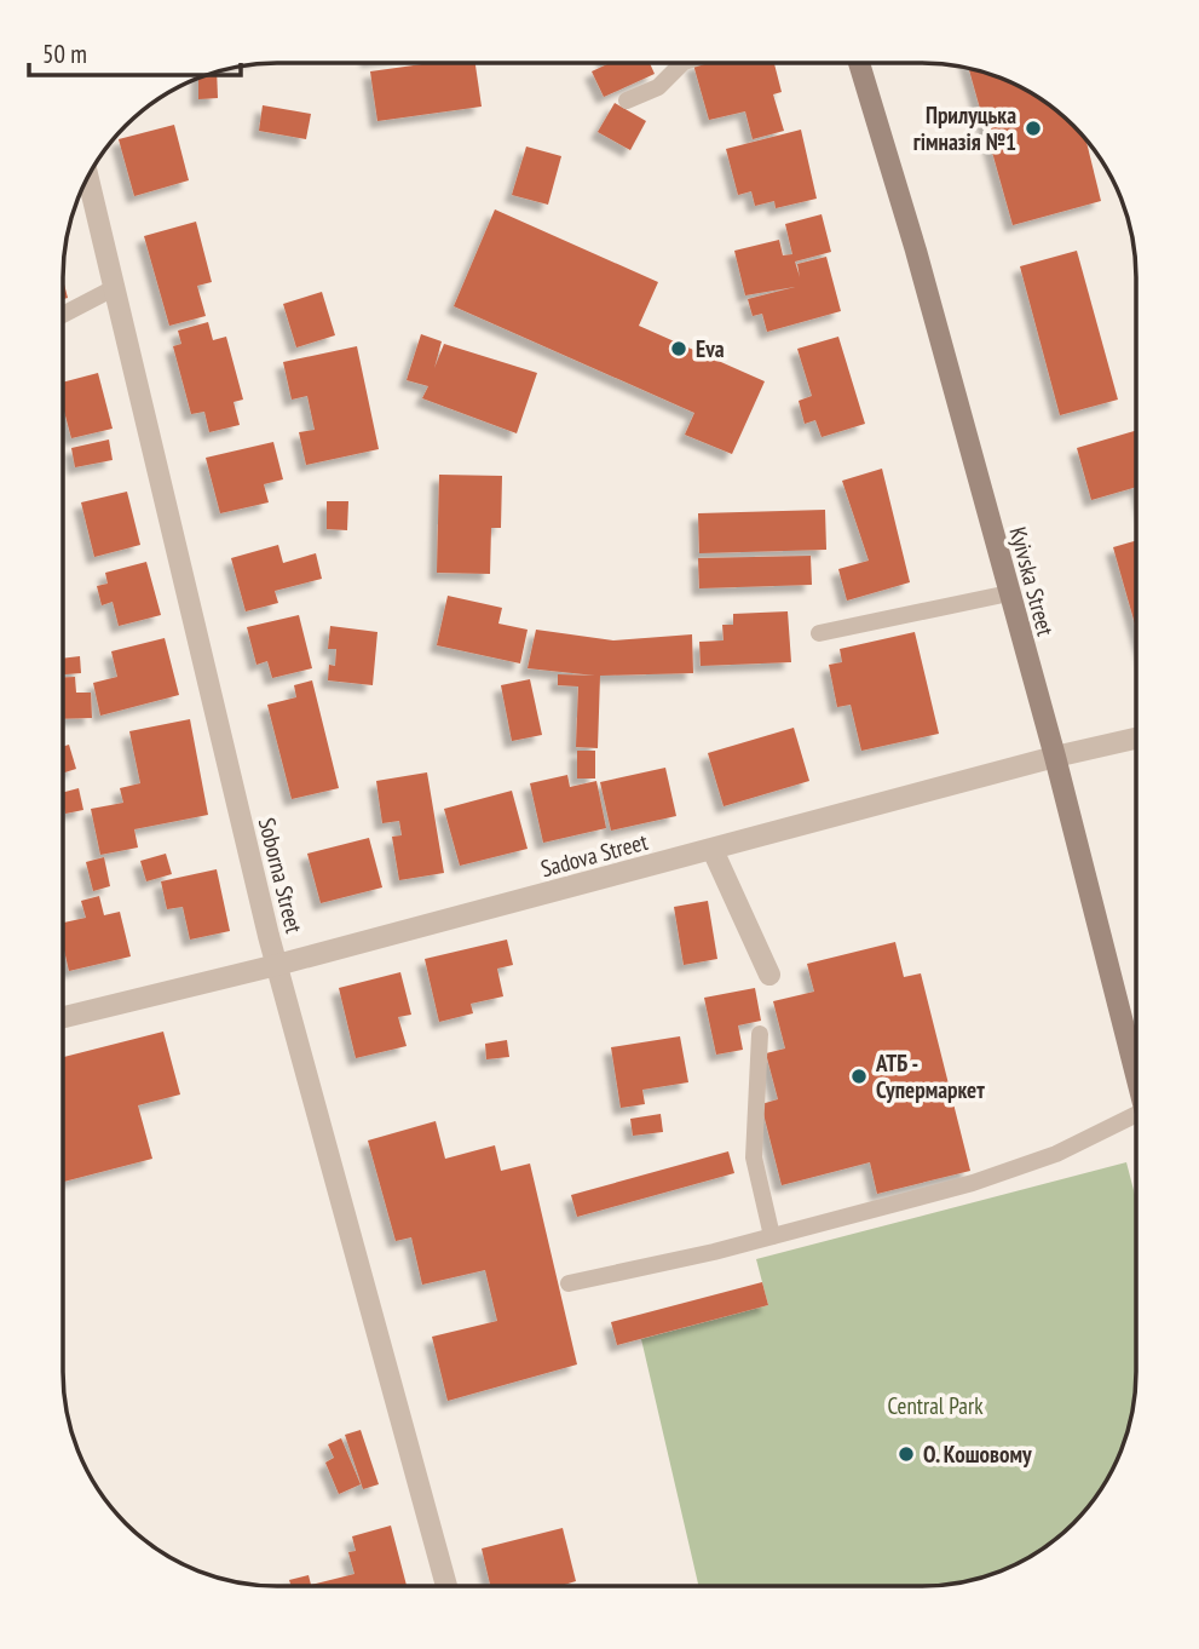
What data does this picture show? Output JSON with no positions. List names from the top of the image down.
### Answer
{
  "streets": {
    "main road": ["Kyivska Street"],
    "street": ["Sadova Street", "Soborna Street"]
  },
  "crossings": [
    ["Kyivska Street", "Sadova Street"],
    ["Sadova Street", "Soborna Street"]
  ],
  "parks": ["Central Park"],
  "places": [
    "Прилуцька гімназія №1",
    "Eva",
    "АТБ - Супермаркет",
    "О. Кошовому"
  ],
  "scale_bar": "50 m"
}
